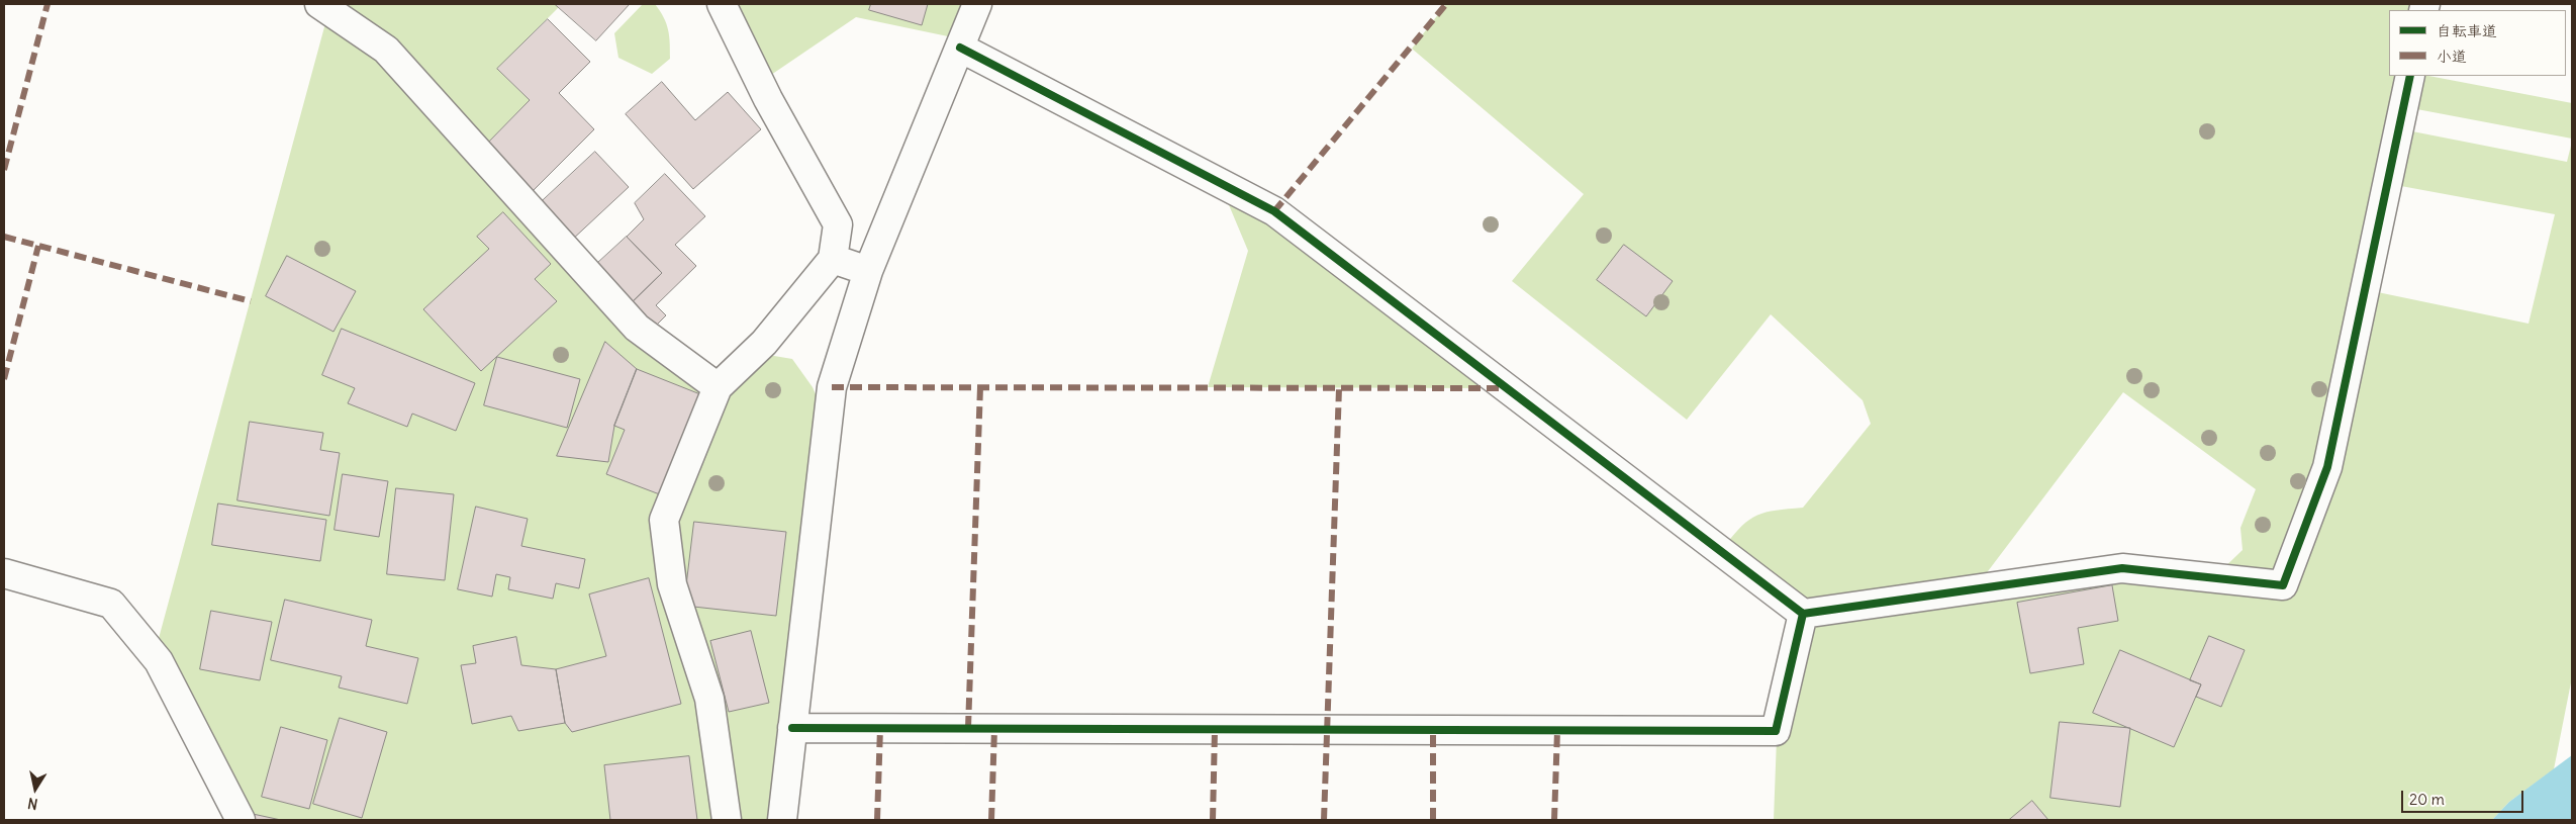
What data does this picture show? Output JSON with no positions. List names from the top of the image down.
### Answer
{
  "legend": ["自転車道", "小道"],
  "scale_bar": "20 m",
  "north": "bottom"
}
